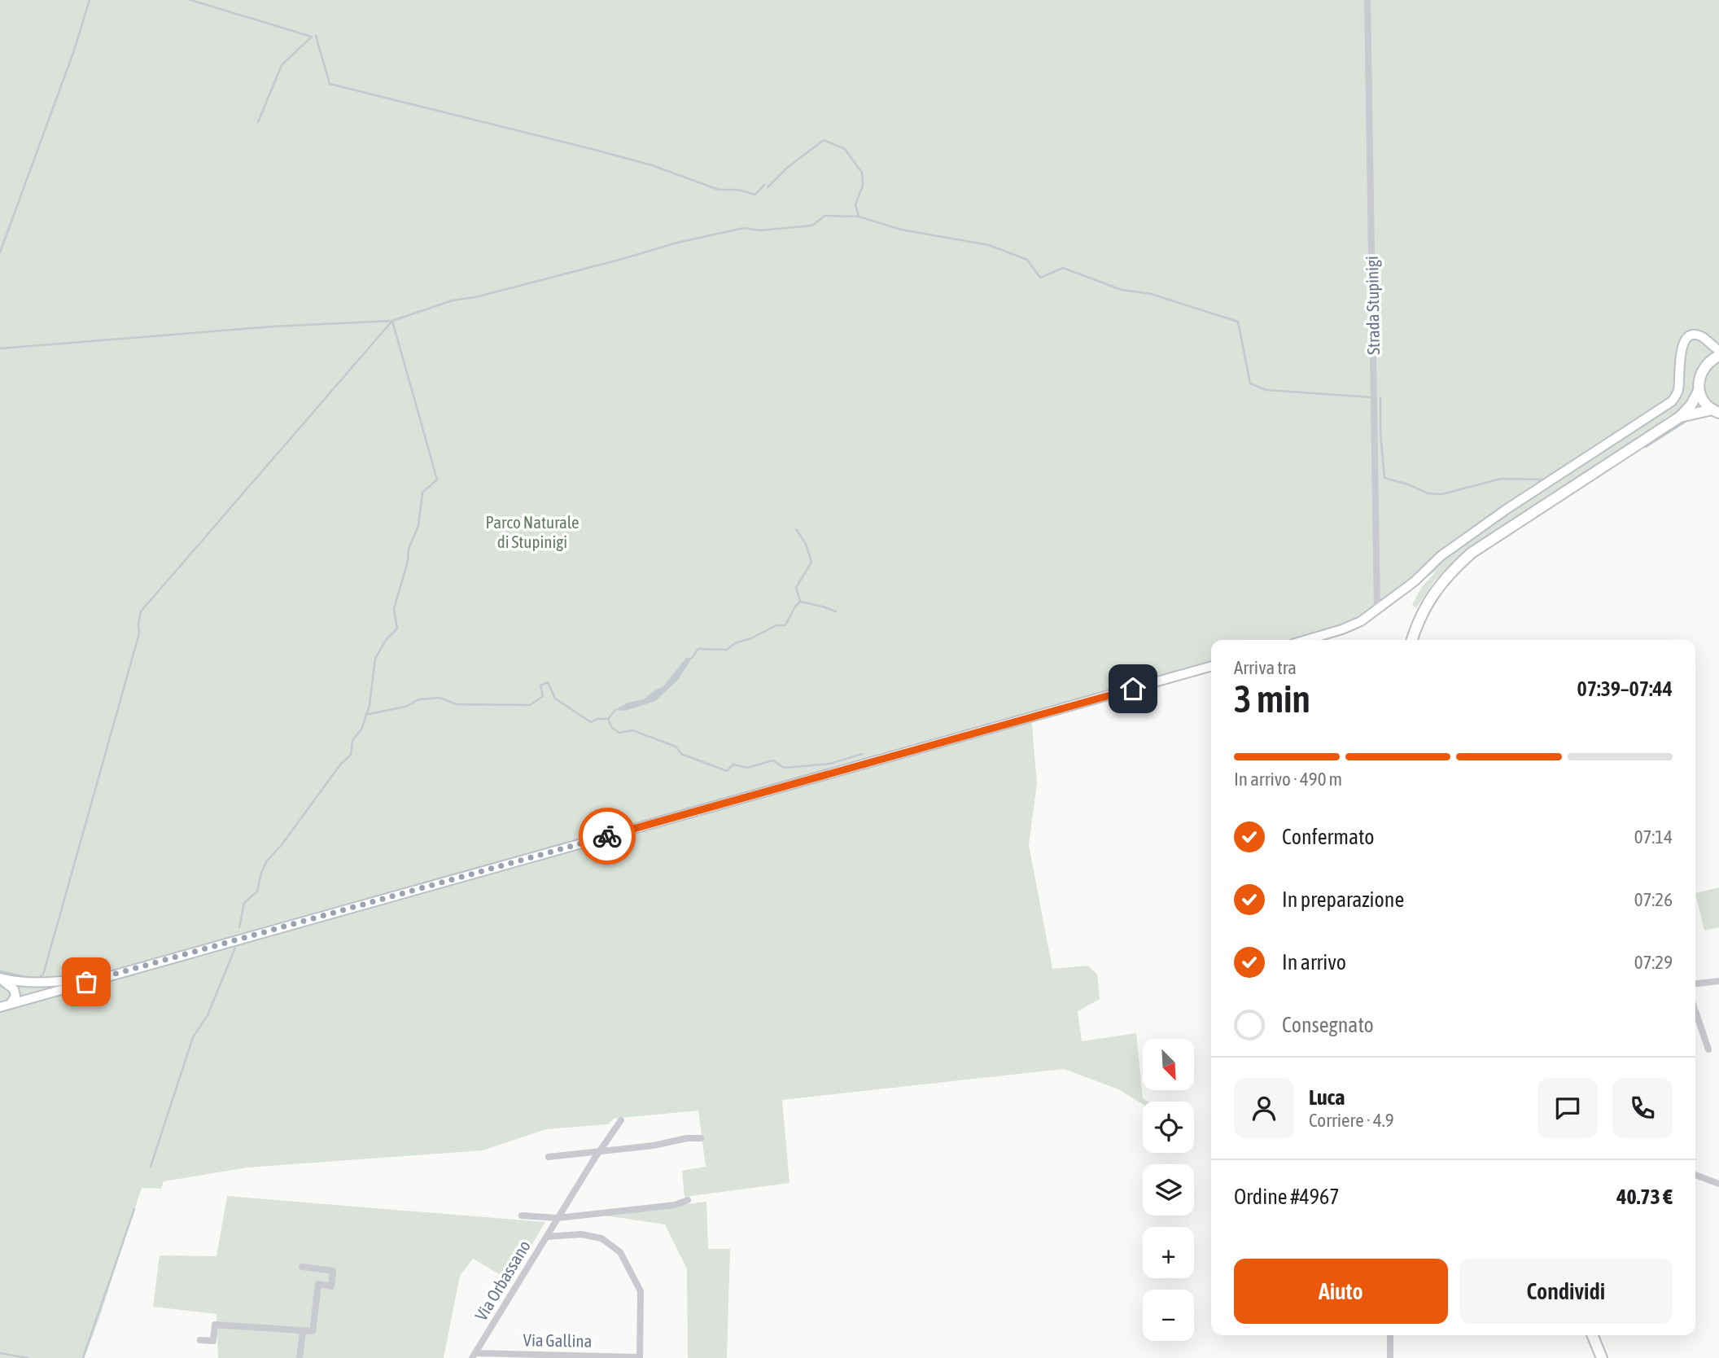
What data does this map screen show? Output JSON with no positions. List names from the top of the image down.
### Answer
{
  "streets": {
    "street": ["Strada Stupinigi", "Via Orbassano", "Via Gallina"]
  },
  "crossings": [
    ["Via Orbassano", "Via Gallina"]
  ],
  "parks": ["Parco Naturale di Stupinigi"],
  "north": "bottom right",
  "page": {
    "heading": ["3 min", "Arriva tra", "07:39–07:44"],
    "panel": [
      "Luca",
      "Corriere · 4.9",
      "Ordine #4967",
      "40.73 €"
    ],
    "bar": "In arrivo · 490 m",
    "list": [
      ["Confermato", "07:14"],
      ["In preparazione", "07:26"],
      ["In arrivo", "07:29"],
      "Consegnato"
    ],
    "map_buttons": ["+", "−"],
    "buttons": ["Aiuto", "Condividi"]
  }
}
